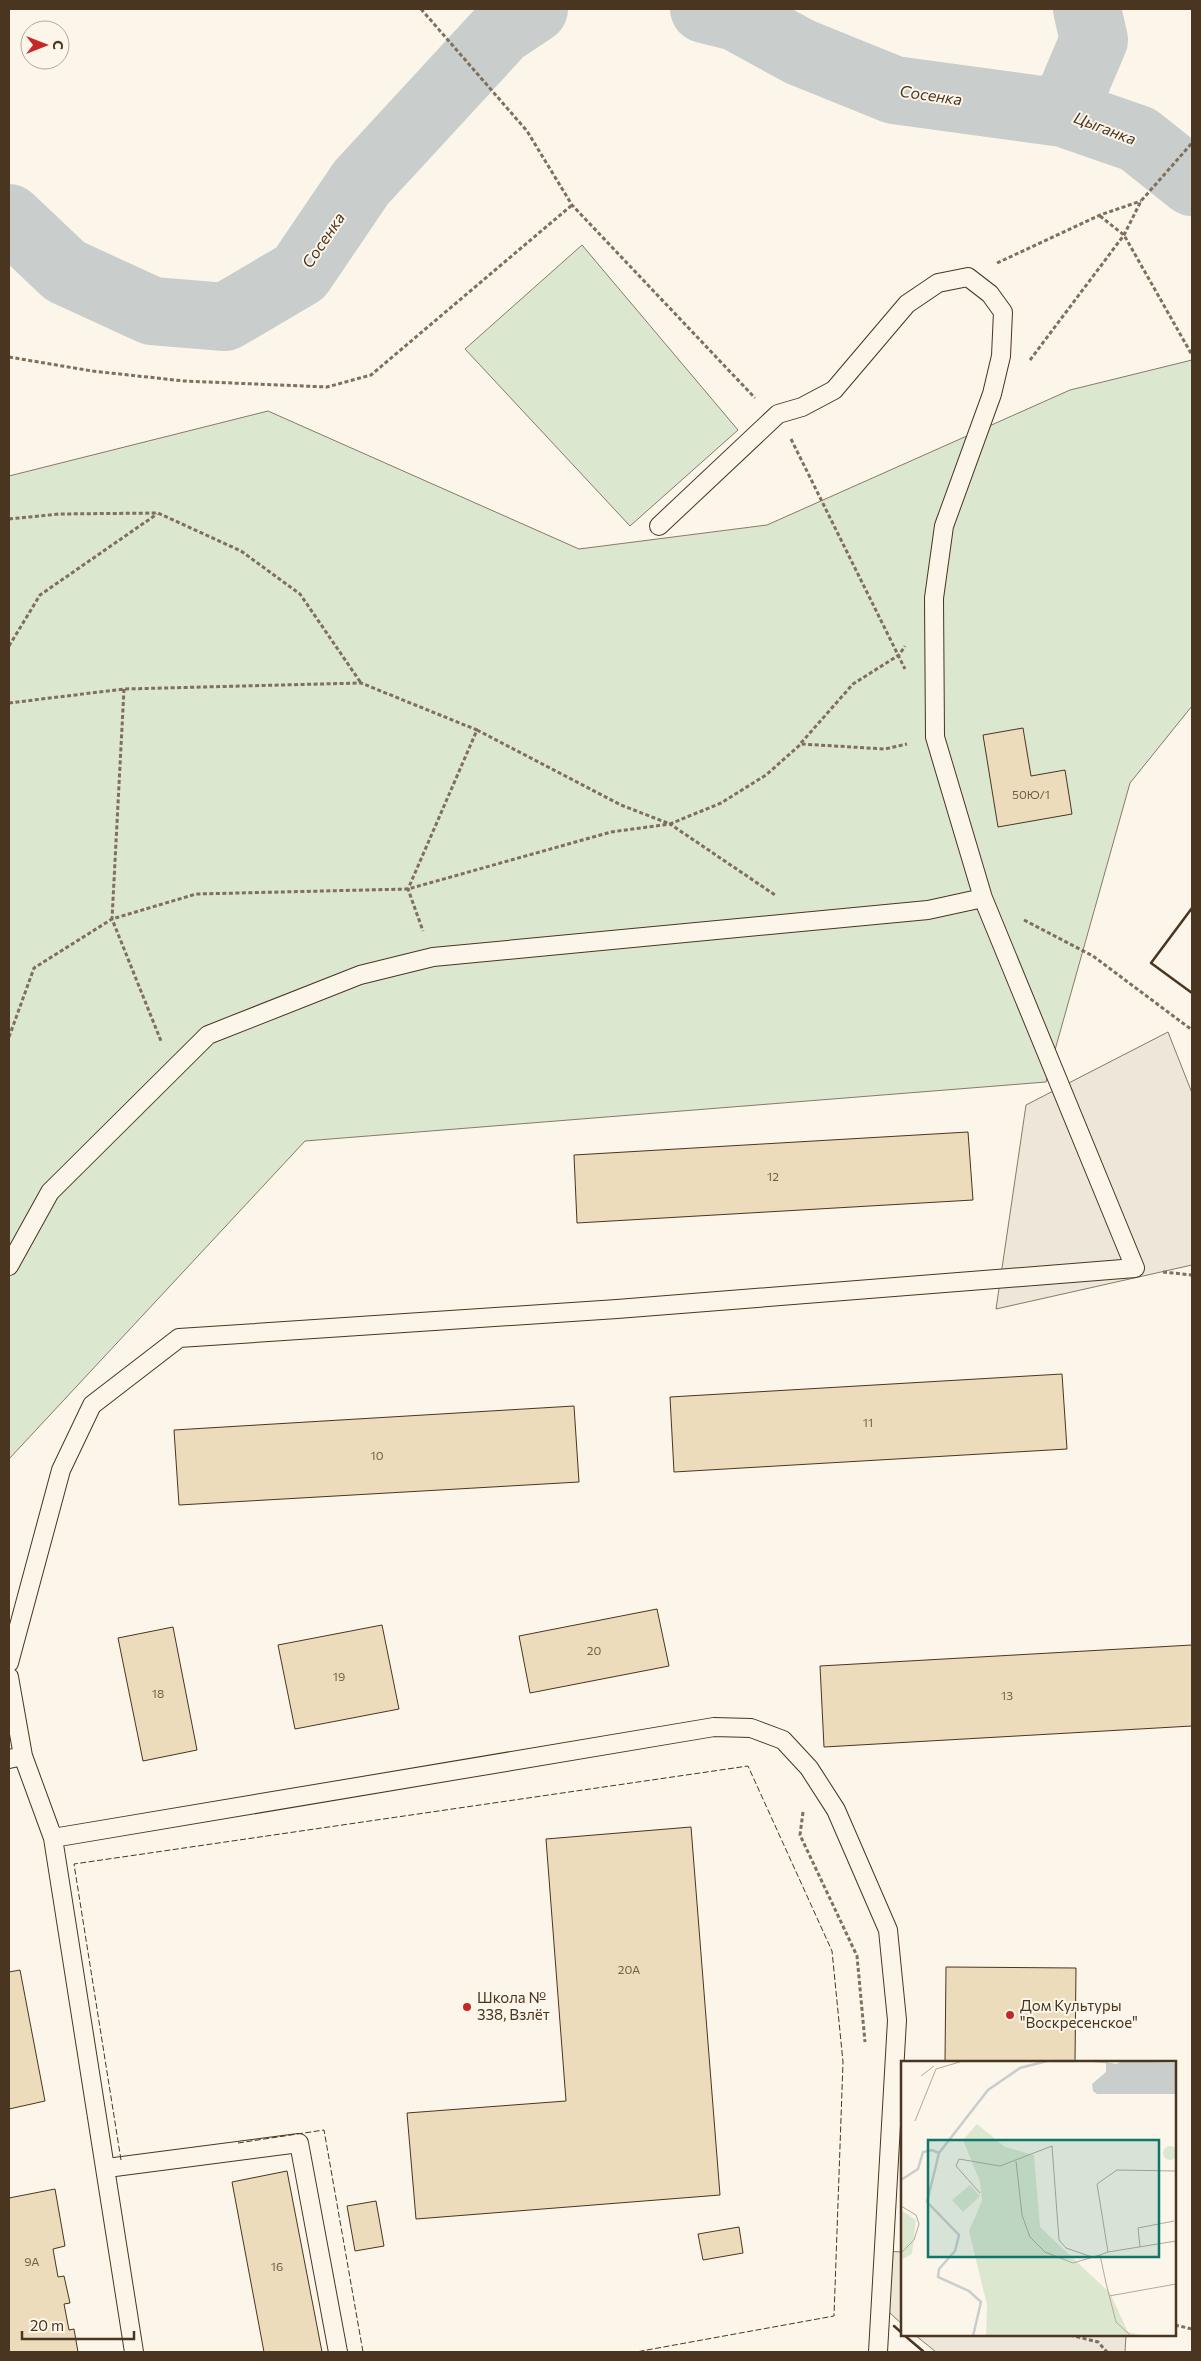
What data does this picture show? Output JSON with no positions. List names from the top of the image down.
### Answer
{
  "water": ["Сосенка", "Цыганка"],
  "places": ["Школа № 338, Взлёт", "Дом Культуры \"Воскресенское\""],
  "house_numbers": [
    "50Ю/1",
    "12",
    "11",
    "10",
    "20",
    "19",
    "18",
    "13",
    "20А",
    "9А",
    "16"
  ],
  "scale_bar": "20 m",
  "north": "right"
}
